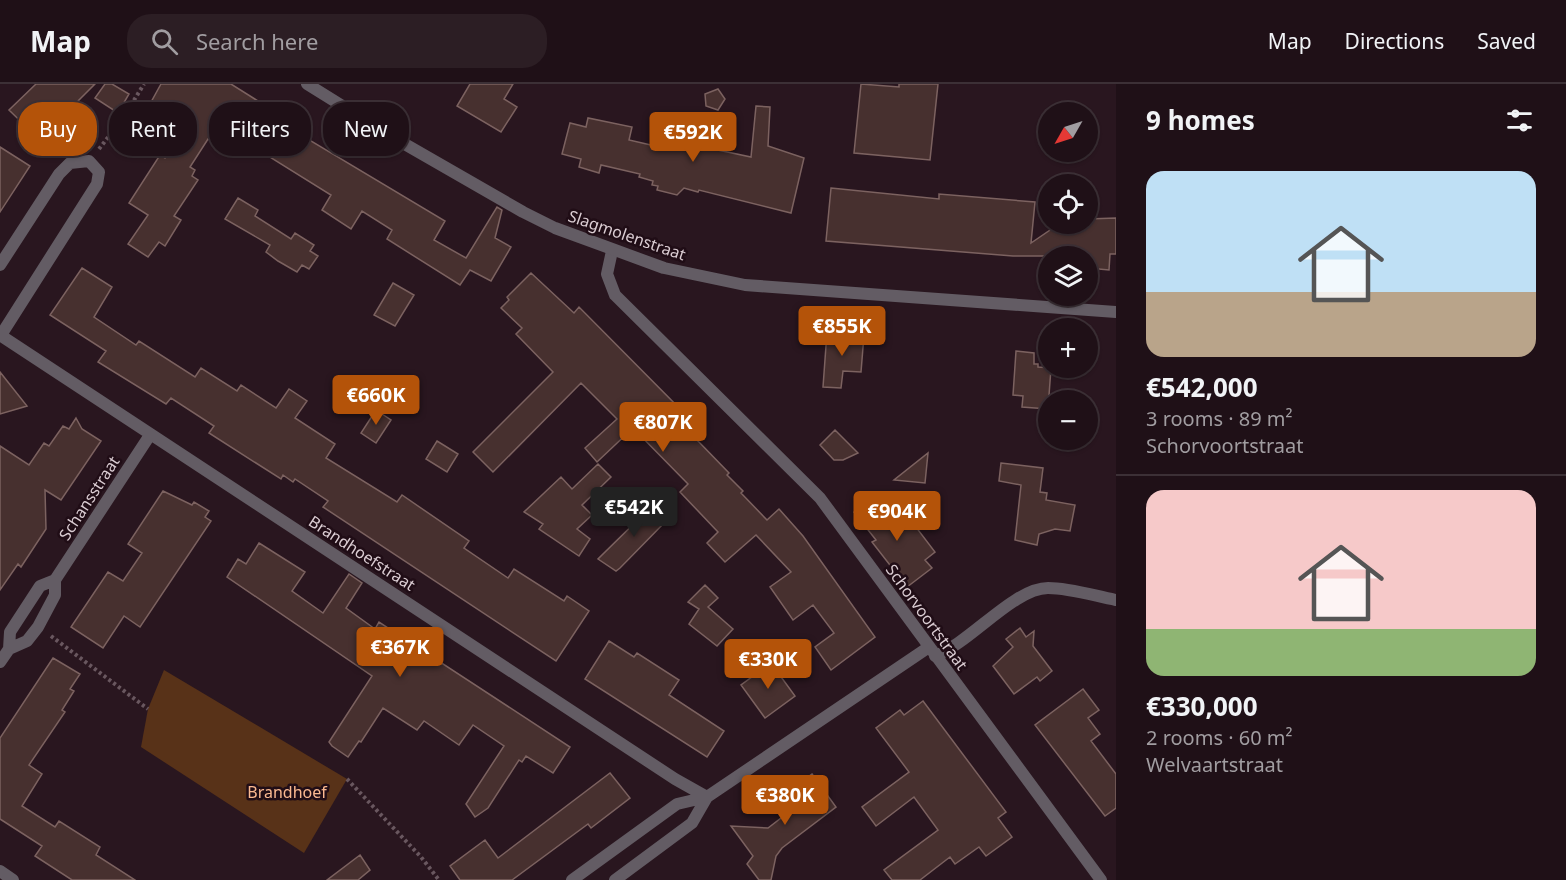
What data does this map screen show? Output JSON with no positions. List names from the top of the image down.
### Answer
{
  "streets": {
    "street": [
      "Slagmolenstraat",
      "Schansstraat",
      "Brandhoefstraat",
      "Schorvoortstraat"
    ]
  },
  "crossings": [
    ["Slagmolenstraat", "Schorvoortstraat"],
    ["Schansstraat", "Brandhoefstraat"]
  ],
  "parks": ["Brandhoef"],
  "north": "bottom left",
  "page": {
    "header": "Map",
    "search": "Search here",
    "nav": ["Map", "Directions", "Saved"],
    "heading": "9 homes",
    "map_buttons": ["+", "−"],
    "chip": [
      "Buy",
      "Rent",
      "Filters",
      "New"
    ],
    "price": [
      "€592K",
      "€855K",
      "€660K",
      "€807K",
      "€542K",
      "€904K",
      "€367K",
      "€330K",
      "€380K"
    ],
    "list": [
      {
        "name": "€542,000",
        "note": "3 rooms · 89 m² · Schorvoortstraat"
      },
      {
        "name": "€330,000",
        "note": "2 rooms · 60 m² · Welvaartstraat"
      }
    ]
  }
}
